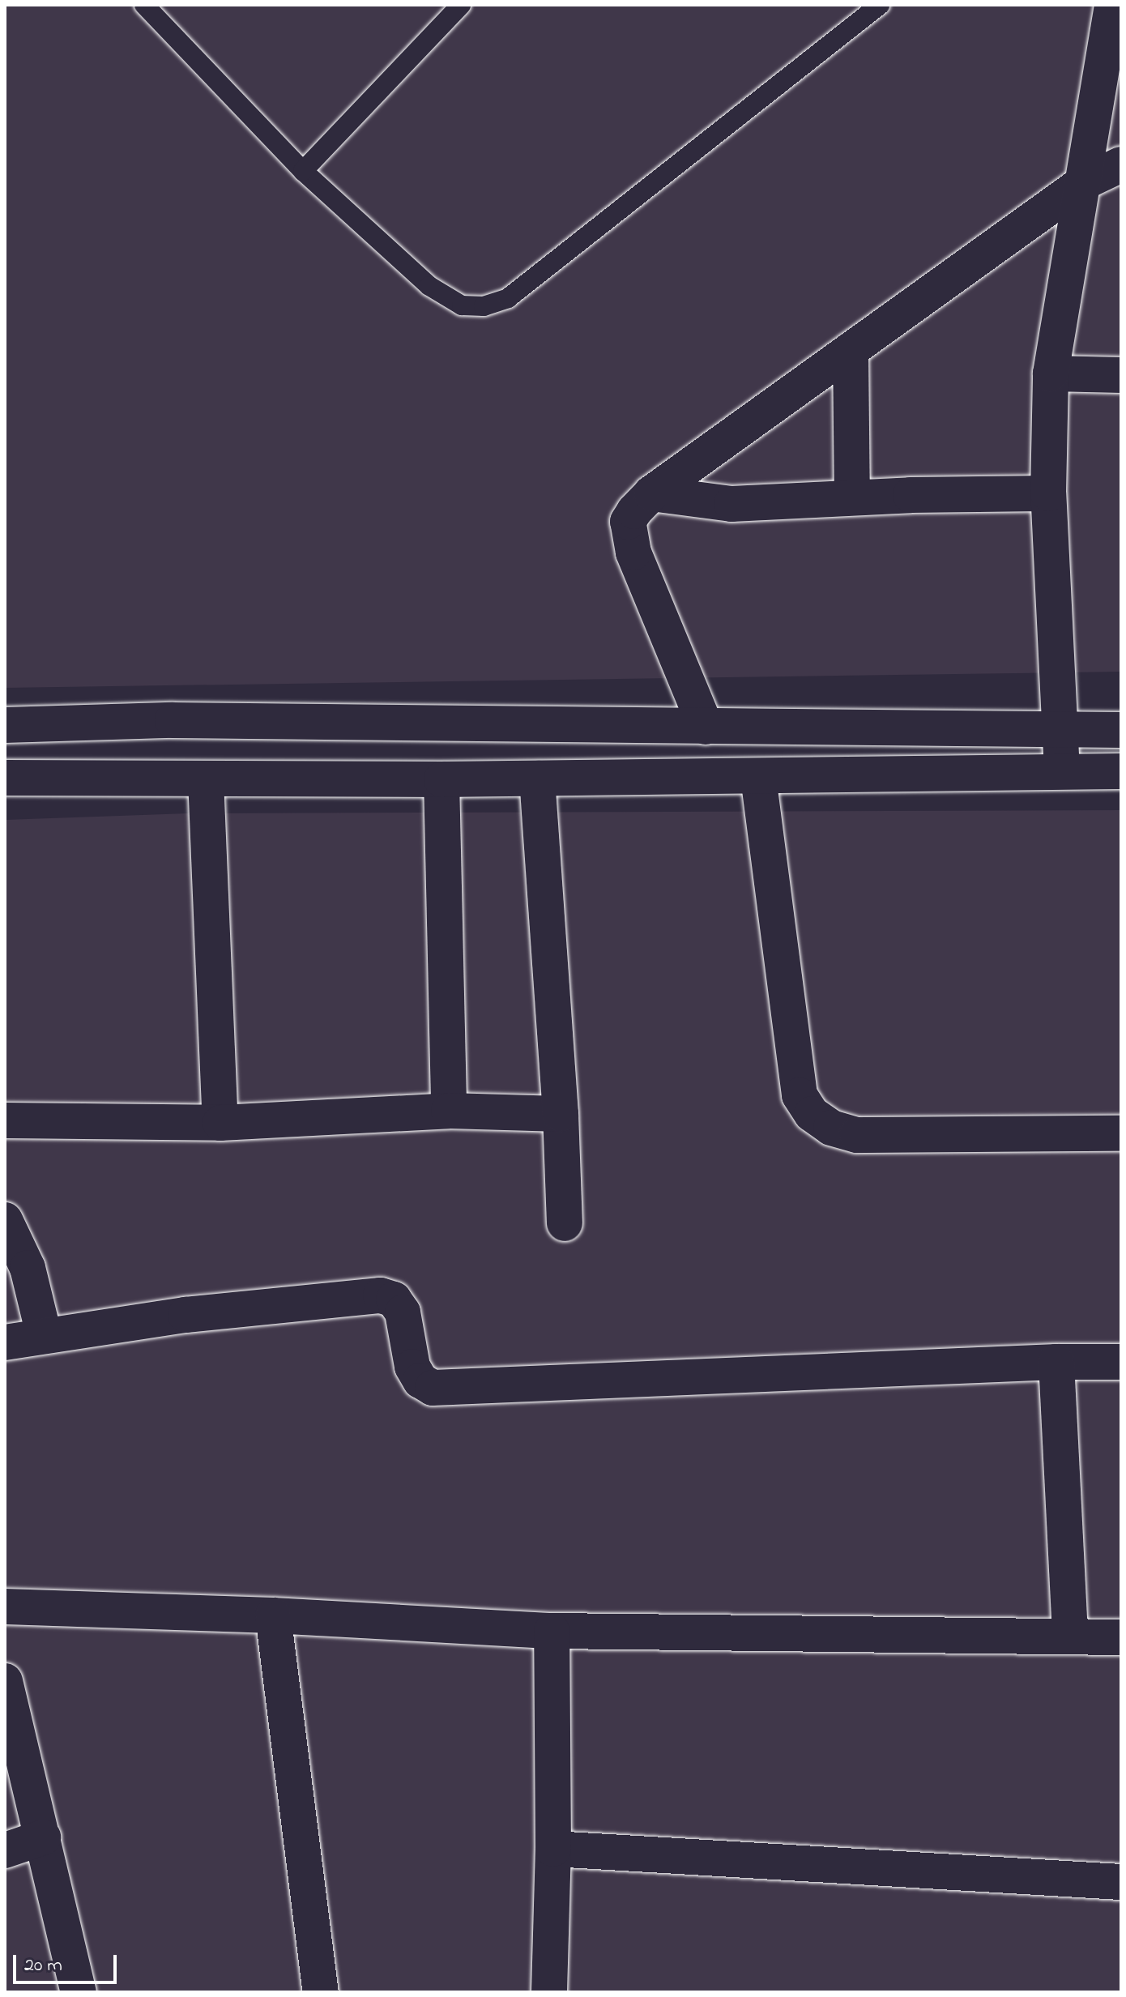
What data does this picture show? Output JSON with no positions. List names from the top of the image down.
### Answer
{
  "scale_bar": "20 m"
}
